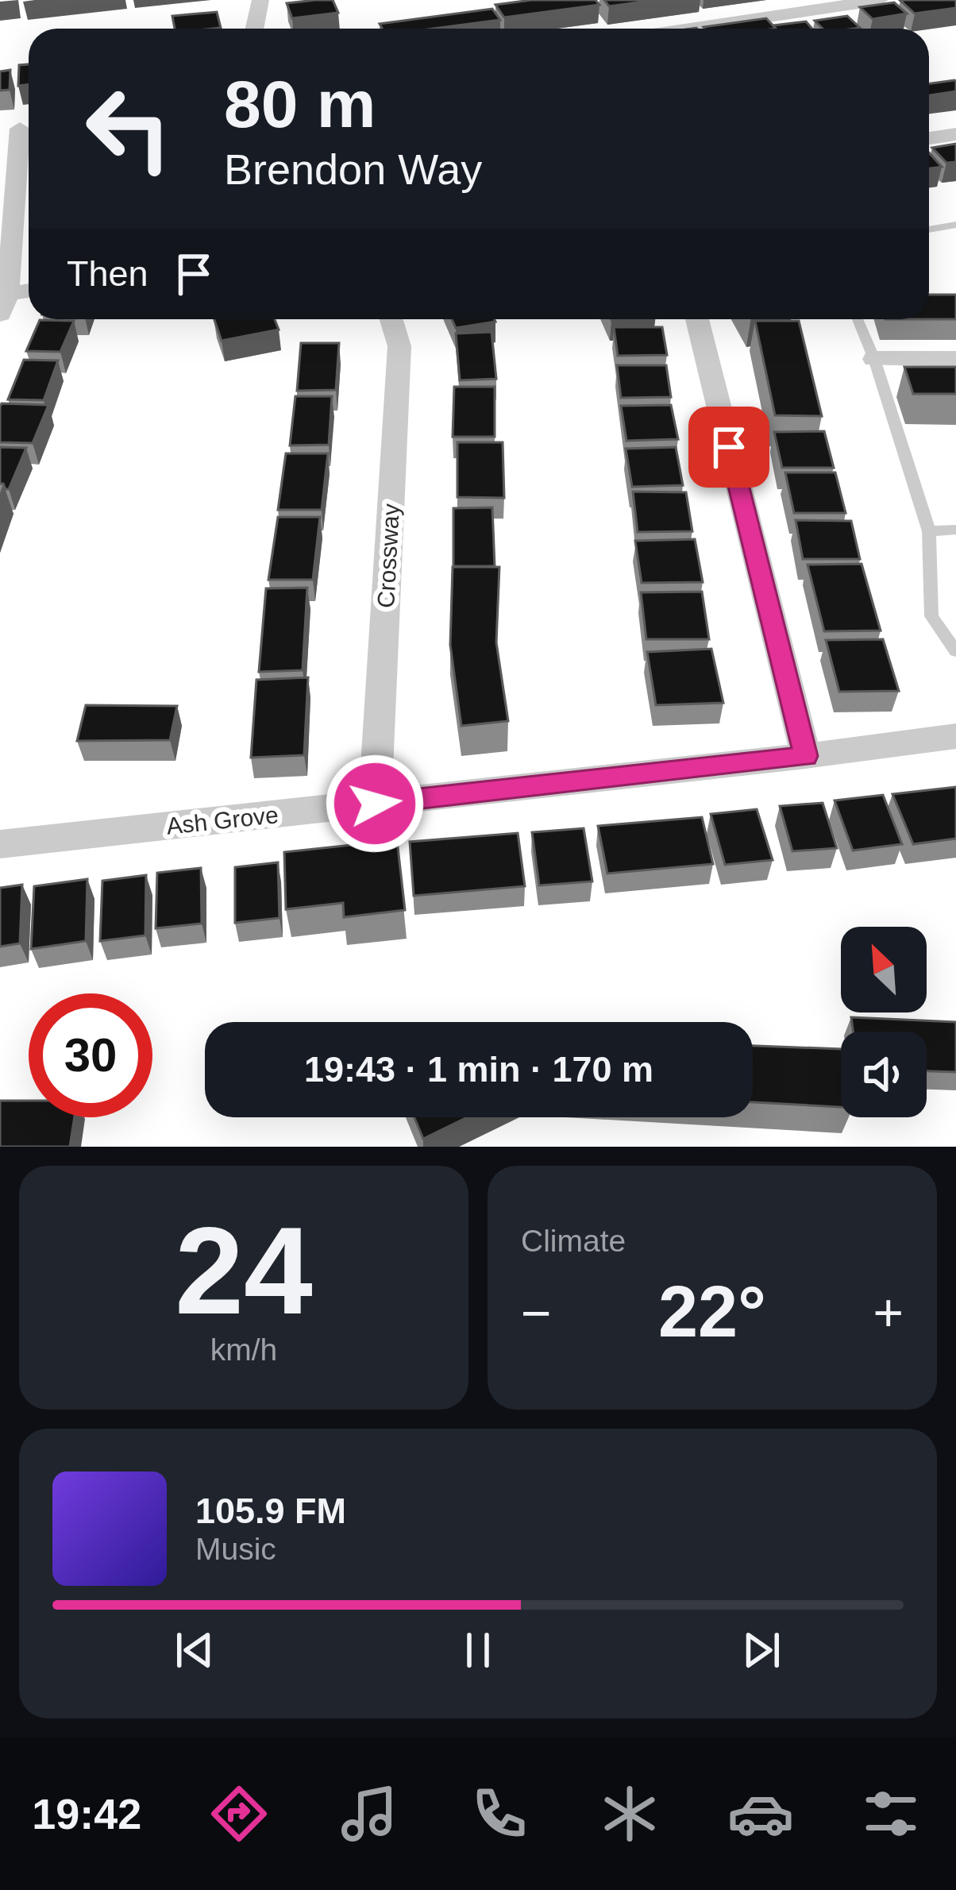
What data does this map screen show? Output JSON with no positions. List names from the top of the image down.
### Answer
{
  "streets": {
    "street": ["Crossway", "Ash Grove"]
  },
  "crossings": [
    ["Crossway", "Ash Grove"]
  ],
  "north": "top left",
  "page": {
    "turn": ["80 m", "Brendon Way"],
    "then": "Then",
    "limit": "30",
    "trip": "19:43 · 1 min · 170 m",
    "tile": [
      ["24", "km/h"],
      "Climate"
    ],
    "heat": ["−", "22°", "+"],
    "song": ["105.9 FM", "Music"],
    "tabs": "19:42"
  }
}
